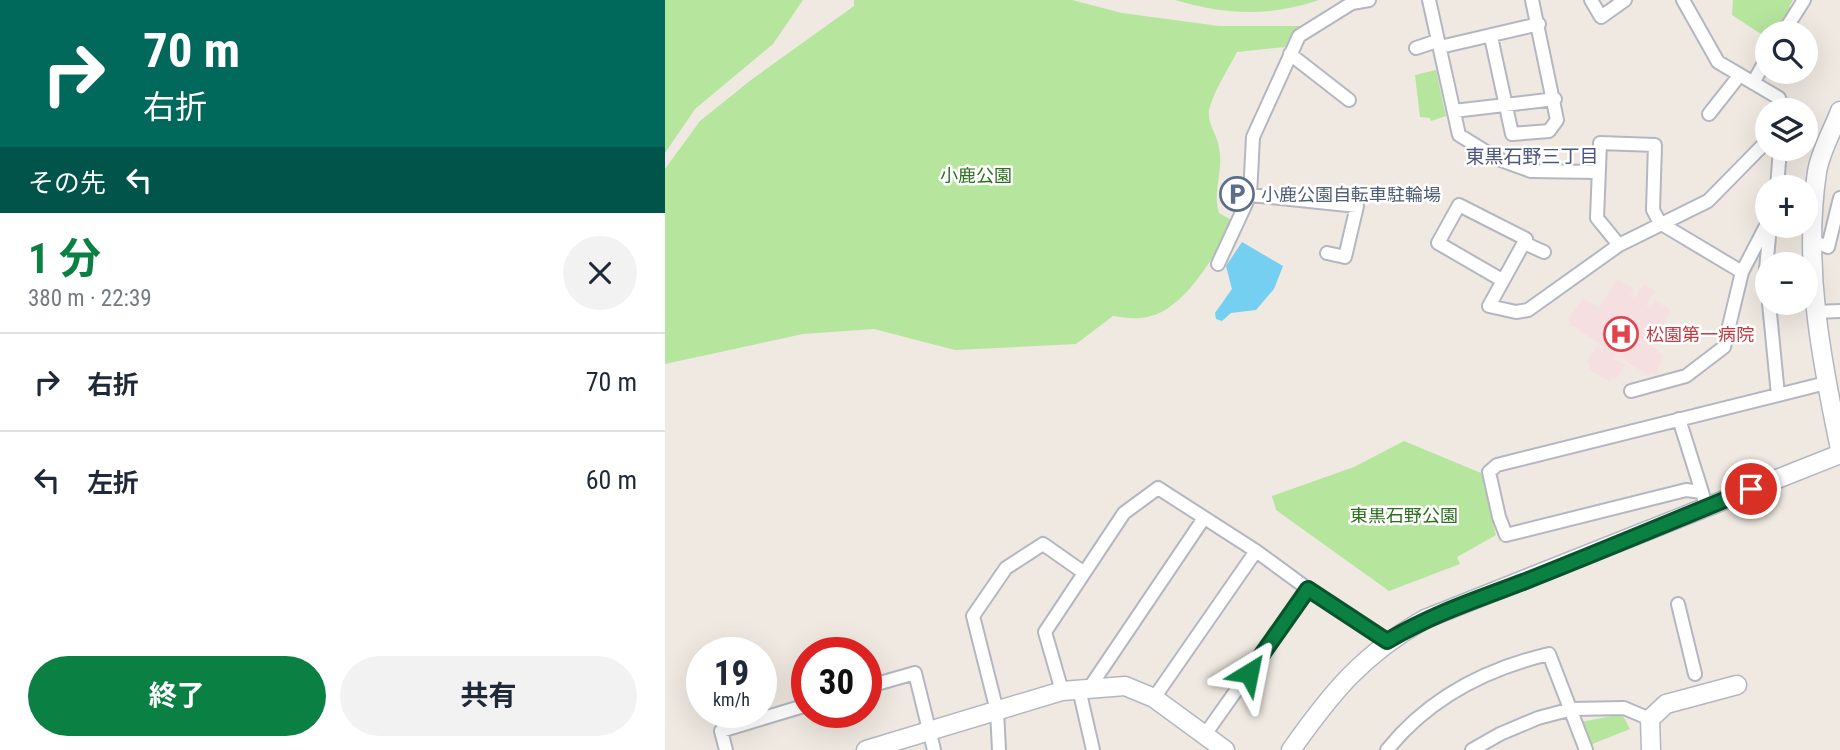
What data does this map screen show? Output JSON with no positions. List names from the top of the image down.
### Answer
{
  "districts": ["東黒石野三丁目"],
  "parks": ["小鹿公園", "東黒石野公園"],
  "places": {
    "parking": ["小鹿公園自転車駐輪場"],
    "hospital": ["松園第一病院"]
  },
  "page": {
    "turn": ["70 m", "右折"],
    "map_buttons": ["+", "−"],
    "then": "その先",
    "heading": ["1 分", "380 m · 22:39"],
    "list": [
      {
        "name": "右折",
        "value": "70 m"
      },
      {
        "name": "左折",
        "value": "60 m"
      }
    ],
    "speed": "19 km/h",
    "limit": "30",
    "buttons": ["終了", "共有"]
  }
}
